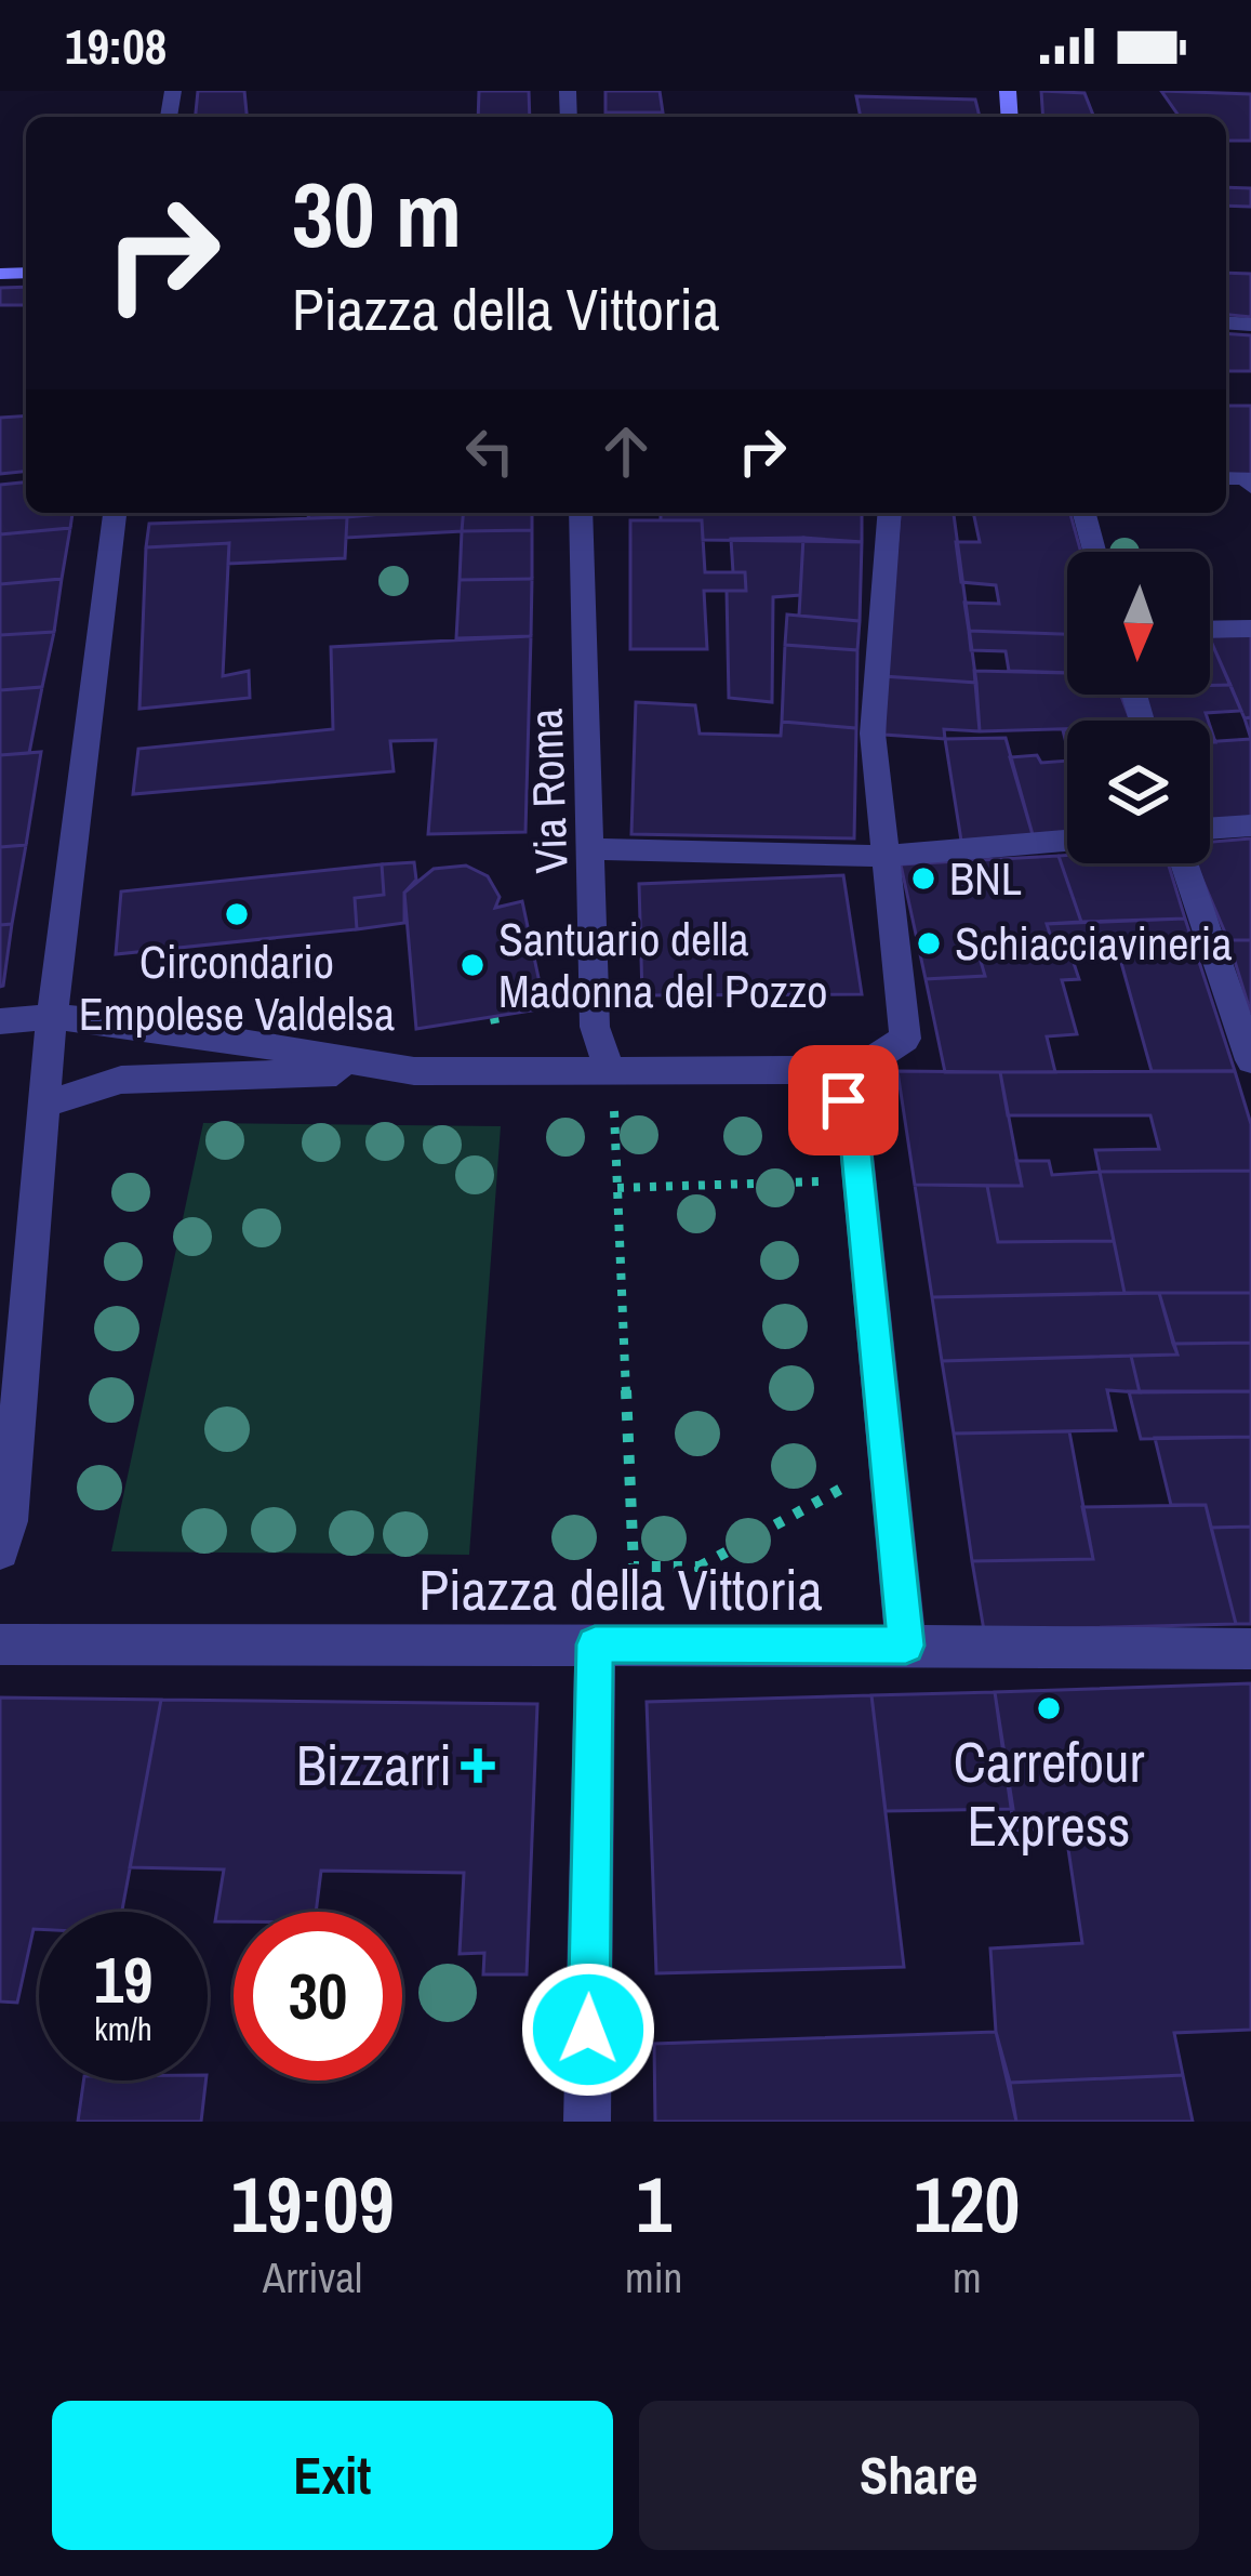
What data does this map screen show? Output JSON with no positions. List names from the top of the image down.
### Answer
{
  "streets": {
    "street": ["Via Roma", "Piazza della Vittoria"]
  },
  "places": {
    "other": [
      "BNL",
      "Circondario Empolese Valdelsa",
      "Schiacciavineria",
      "Santuario della Madonna del Pozzo",
      "Carrefour Express"
    ],
    "health": ["Bizzarri"]
  },
  "north": "bottom",
  "page": {
    "status": "19:08",
    "turn": ["30 m", "Piazza della Vittoria"],
    "speed": "19 km/h",
    "limit": "30",
    "eta": [
      "19:09",
      "Arrival",
      "1",
      "min",
      "120",
      "m"
    ],
    "buttons": ["Exit", "Share"]
  }
}
